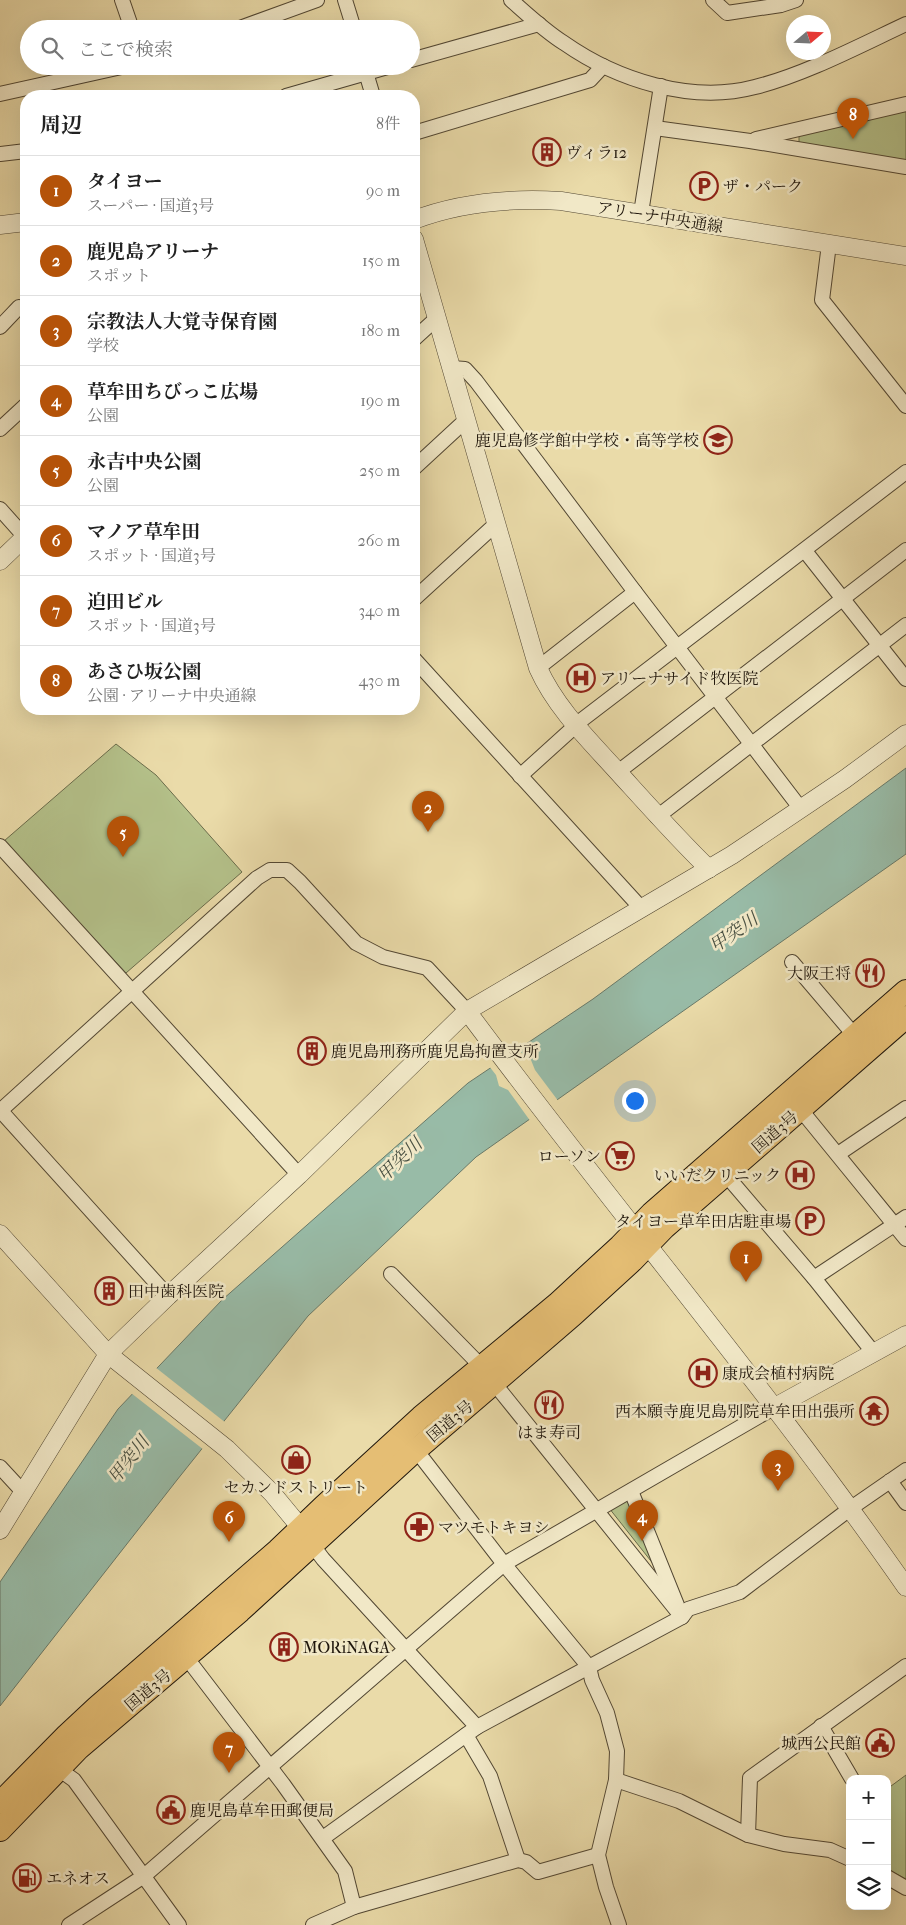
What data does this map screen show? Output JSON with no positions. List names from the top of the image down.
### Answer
{
  "streets": {
    "highway": ["国道3号"],
    "street": ["アリーナ中央通線"]
  },
  "water": ["甲突川"],
  "places": {
    "building": [
      "ヴィラ12",
      "鹿児島刑務所鹿児島拘置支所",
      "田中歯科医院",
      "MORiNAGA"
    ],
    "parking": ["ザ・パーク", "タイヨー草牟田店駐車場"],
    "school or university": ["鹿児島修学館中学校・高等学校"],
    "hospital": ["アリーナサイド牧医院", "いいだクリニック", "康成会植村病院"],
    "restaurant": ["大阪王将", "はま寿司"],
    "supermarket": ["ローソン"],
    "temple": ["西本願寺鹿児島別院草牟田出張所"],
    "shop": ["セカンドストリート"],
    "pharmacy": ["マツモトキヨシ"],
    "public building": ["城西公民館", "鹿児島草牟田郵便局"],
    "fuel station": ["エネオス"]
  },
  "north": "right",
  "page": {
    "search": "ここで検索",
    "heading": ["周辺", "8件"],
    "pins": [
      "8",
      "2",
      "5",
      "1",
      "3",
      "4",
      "6",
      "7"
    ],
    "list": [
      {
        "mark": "1",
        "name": "タイヨー",
        "note": "スーパー · 国道3号",
        "value": "90 m"
      },
      {
        "mark": "2",
        "name": "鹿児島アリーナ",
        "note": "スポット",
        "value": "150 m"
      },
      {
        "mark": "3",
        "name": "宗教法人大覚寺保育園",
        "note": "学校",
        "value": "180 m"
      },
      {
        "mark": "4",
        "name": "草牟田ちびっこ広場",
        "note": "公園",
        "value": "190 m"
      },
      {
        "mark": "5",
        "name": "永吉中央公園",
        "note": "公園",
        "value": "250 m"
      },
      {
        "mark": "6",
        "name": "マノア草牟田",
        "note": "スポット · 国道3号",
        "value": "260 m"
      },
      {
        "mark": "7",
        "name": "迫田ビル",
        "note": "スポット · 国道3号",
        "value": "340 m"
      },
      {
        "mark": "8",
        "name": "あさひ坂公園",
        "note": "公園 · アリーナ中央通線",
        "value": "430 m"
      }
    ],
    "map_buttons": ["+", "−"]
  }
}
